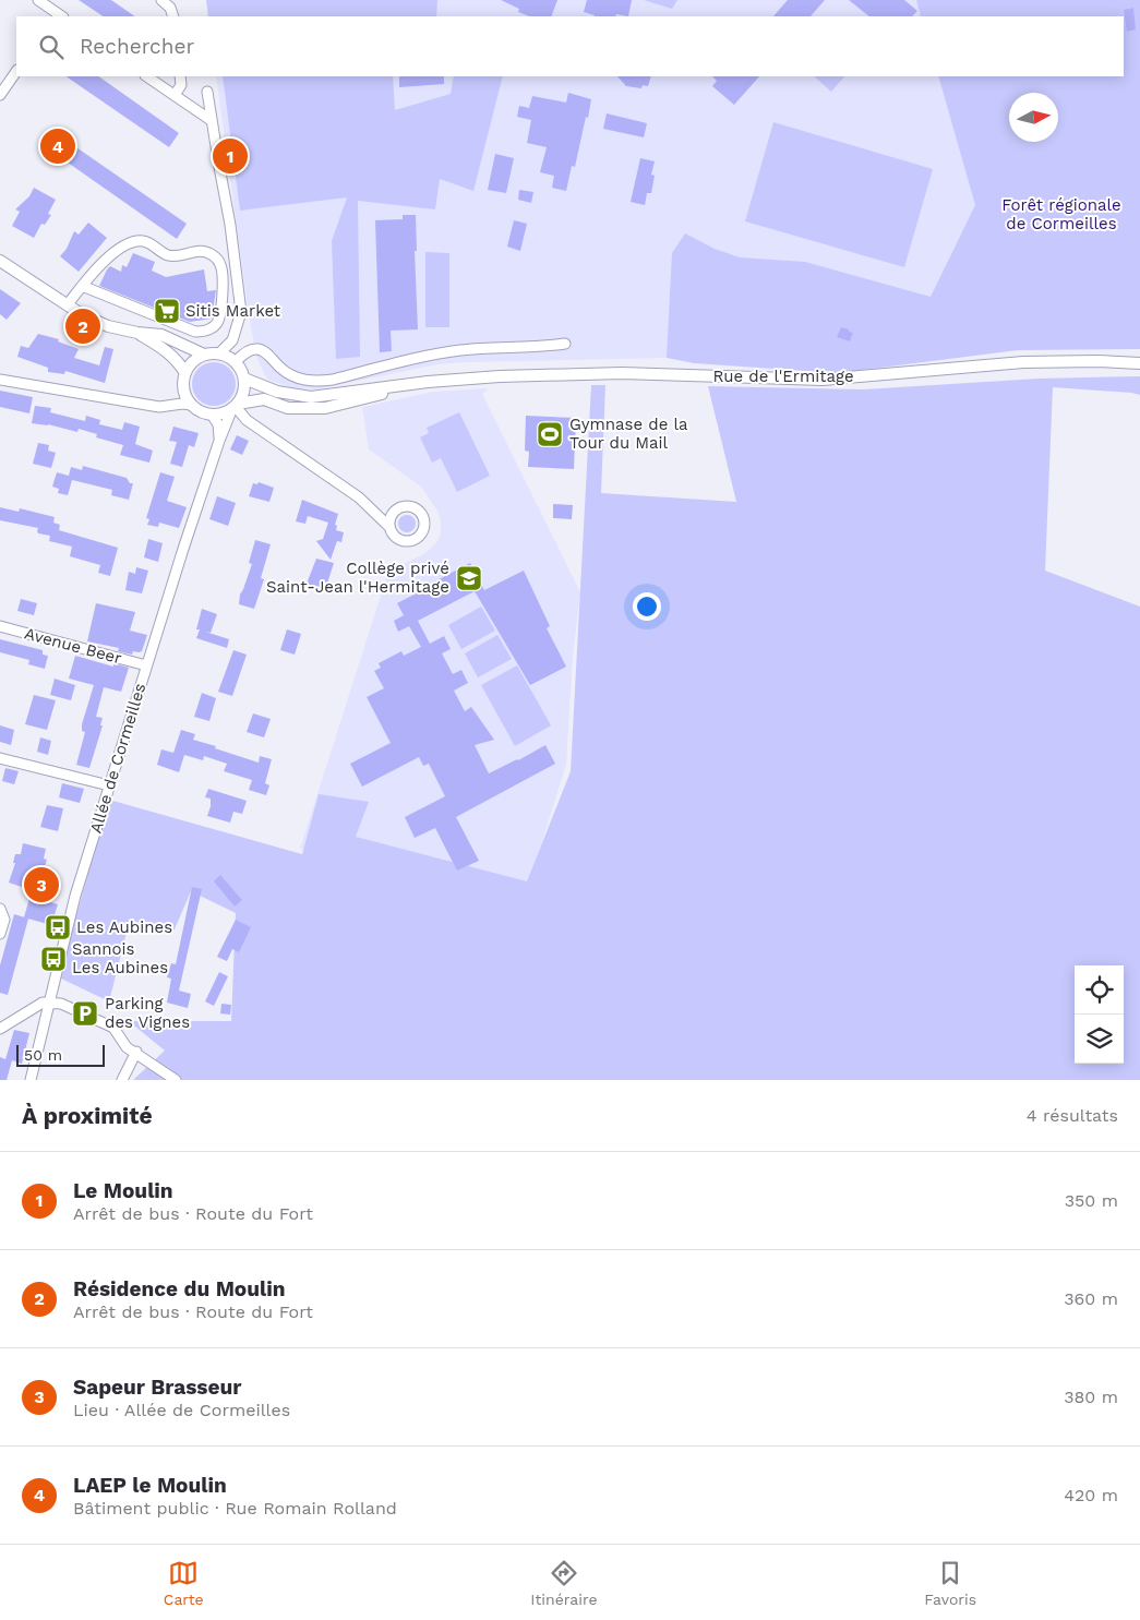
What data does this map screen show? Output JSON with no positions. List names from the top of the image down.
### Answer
{
  "streets": {
    "street": ["Rue de l'Ermitage", "Avenue Beer", "Allée de Cormeilles"]
  },
  "crossings": [
    ["Rue de l'Ermitage", "Allée de Cormeilles"],
    ["Avenue Beer", "Allée de Cormeilles"]
  ],
  "parks": ["Forêt régionale de Cormeilles"],
  "places": {
    "supermarket": ["Sitis Market"],
    "sports": ["Gymnase de la Tour du Mail"],
    "school or university": ["Collège privé Saint-Jean l'Hermitage"],
    "bus stop": ["Les Aubines", "Sannois Les Aubines"],
    "parking": ["Parking des Vignes"]
  },
  "scale_bar": "50 m",
  "north": "right",
  "page": {
    "search": "Rechercher",
    "pins": [
      "4",
      "1",
      "2",
      "3"
    ],
    "scale": "50 m",
    "heading": ["À proximité", "4 résultats"],
    "list": [
      {
        "mark": "1",
        "name": "Le Moulin",
        "note": "Arrêt de bus · Route du Fort",
        "value": "350 m"
      },
      {
        "mark": "2",
        "name": "Résidence du Moulin",
        "note": "Arrêt de bus · Route du Fort",
        "value": "360 m"
      },
      {
        "mark": "3",
        "name": "Sapeur Brasseur",
        "note": "Lieu · Allée de Cormeilles",
        "value": "380 m"
      },
      {
        "mark": "4",
        "name": "LAEP le Moulin",
        "note": "Bâtiment public · Rue Romain Rolland",
        "value": "420 m"
      }
    ],
    "nav": ["Carte", "Itinéraire", "Favoris"]
  }
}
